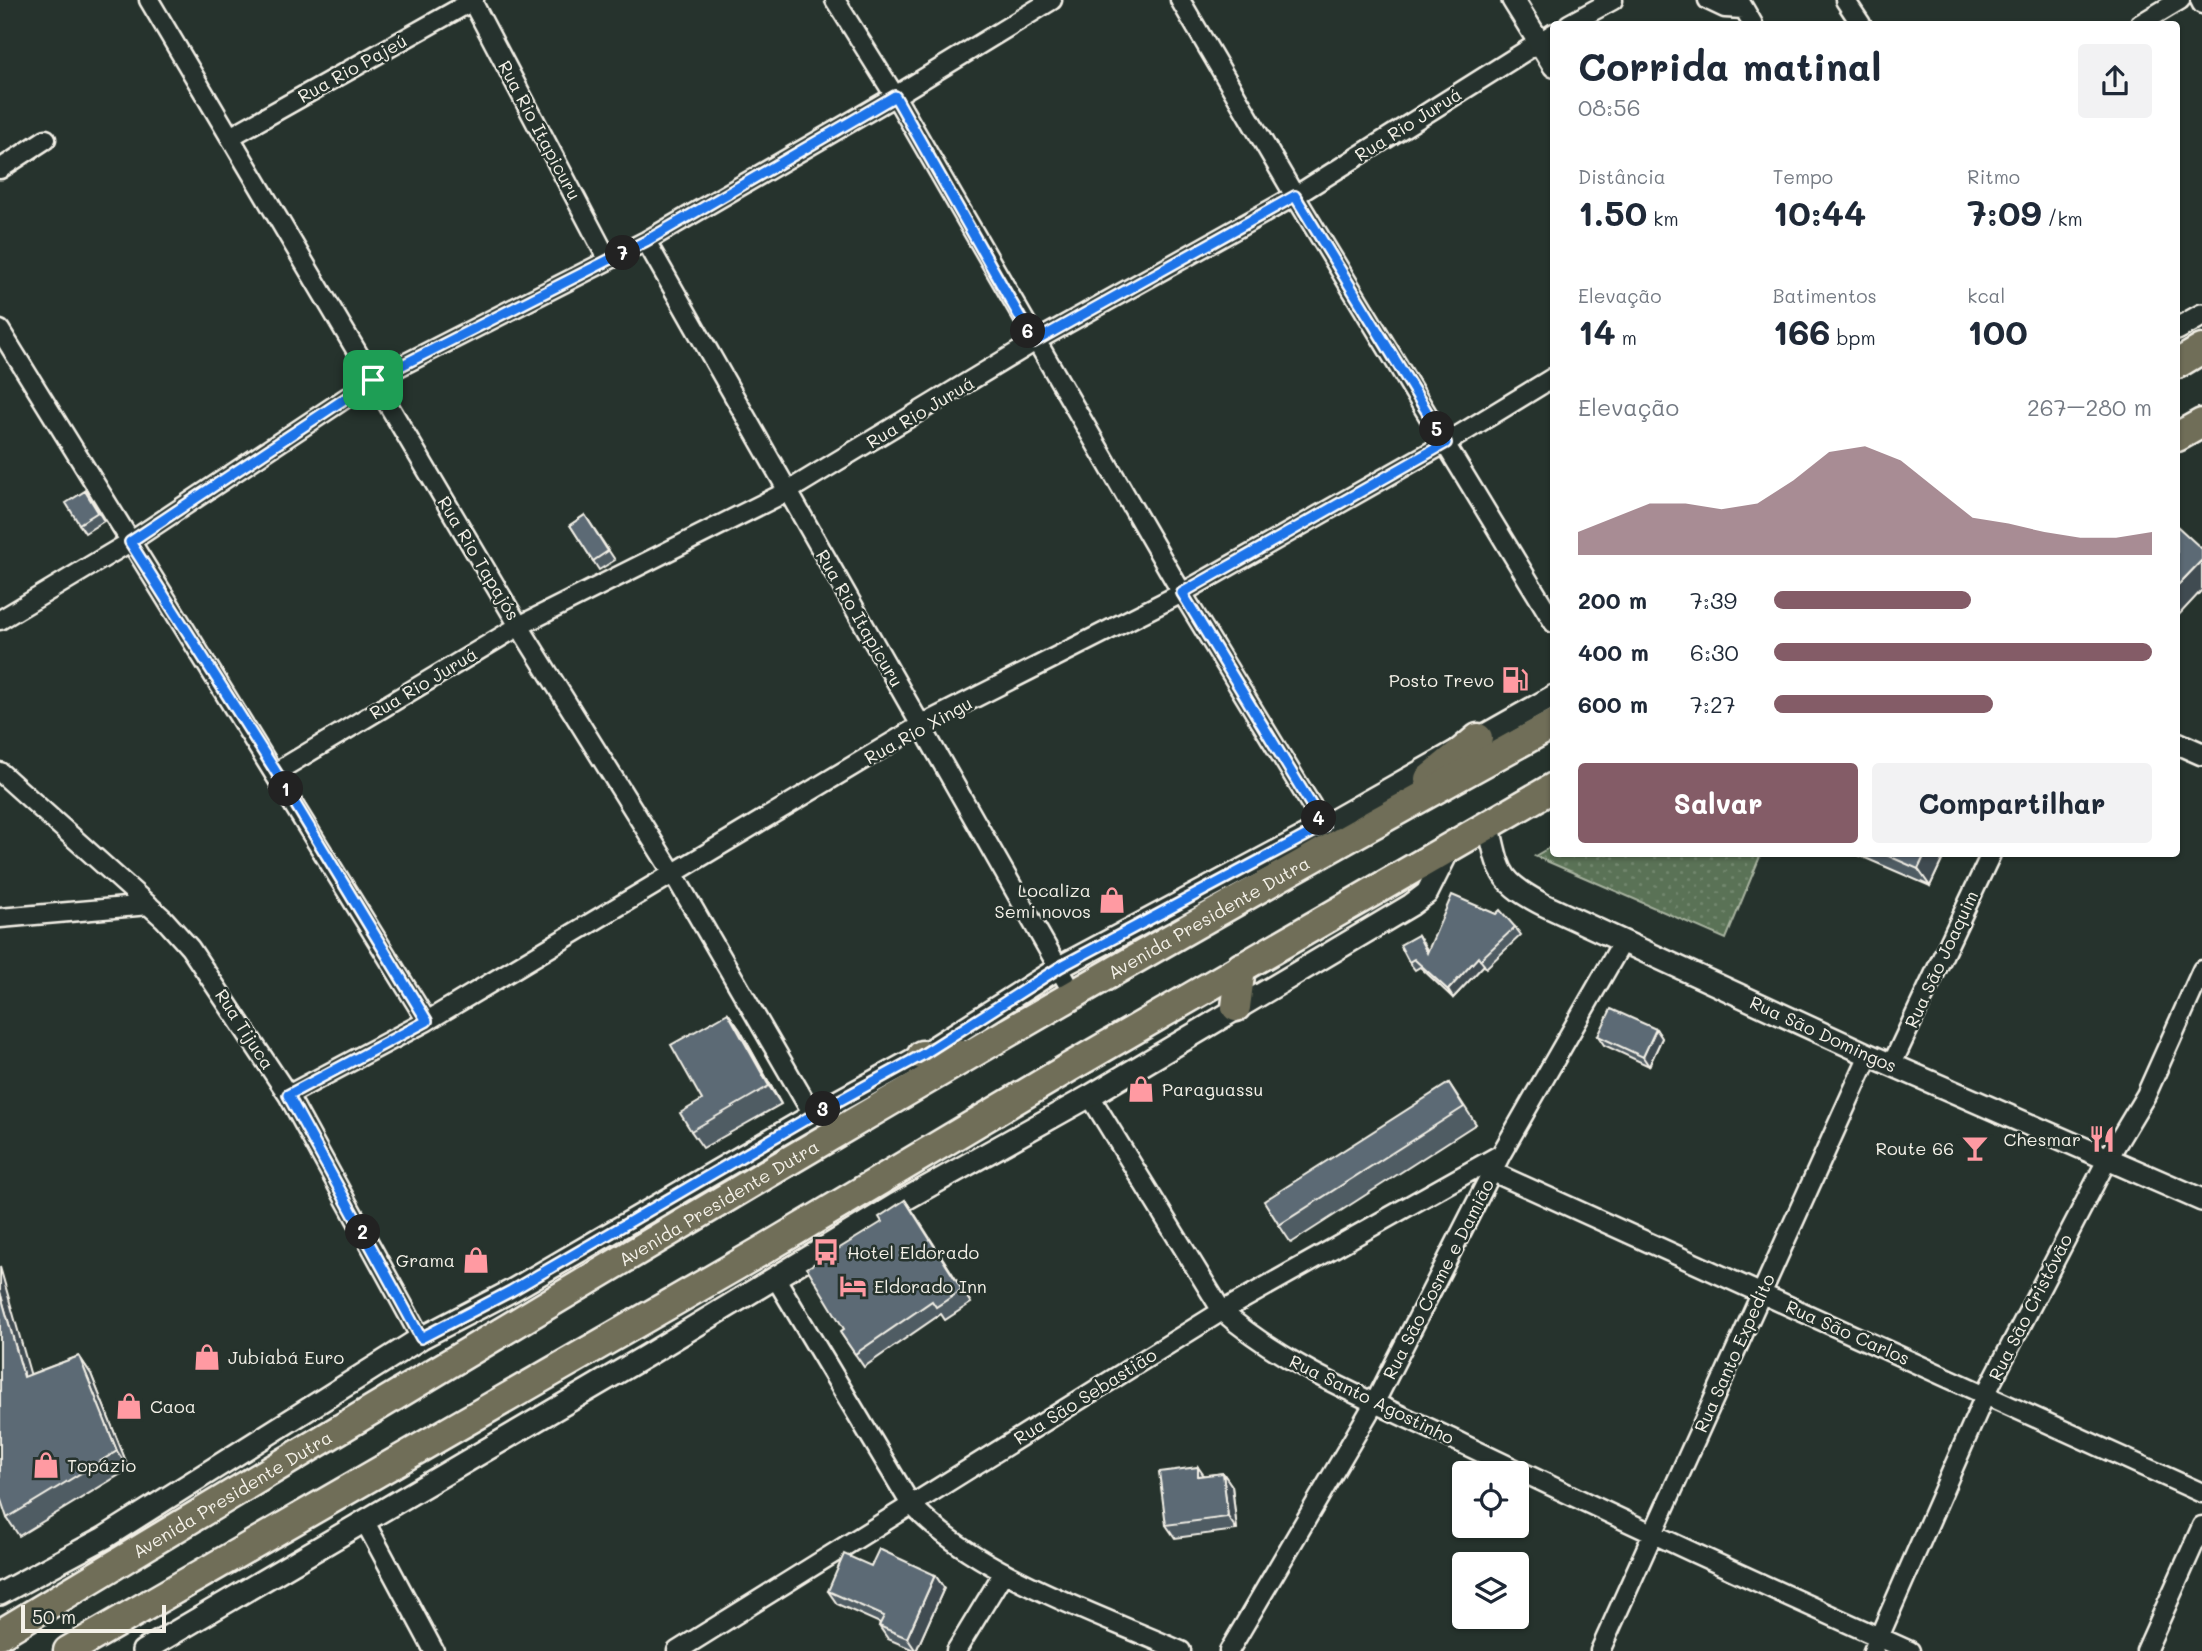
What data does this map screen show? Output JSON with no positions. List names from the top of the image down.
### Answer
{
  "streets": {
    "highway": ["Avenida Presidente Dutra"],
    "street": [
      "Rua Rio Pajeú",
      "Rua Rio Juruá",
      "Rua Rio Itapicuru",
      "Rua Rio Tapajós",
      "Rua Rio Xingu",
      "Rua São Joaquim",
      "Rua Tijuca",
      "Rua São Domingos",
      "Rua São Cosme e Damião",
      "Rua São Cristóvão",
      "Rua São Carlos",
      "Rua Santo Expedito",
      "Rua São Sebastião",
      "Rua Santo Agostinho"
    ]
  },
  "crossings": [
    ["Rua Rio Pajeú", "Rua Rio Itapicuru"],
    ["Rua Rio Pajeú", "Rua Rio Tapajós"],
    ["Rua Rio Juruá", "Rua Rio Itapicuru"],
    ["Rua Rio Juruá", "Rua Rio Tapajós"],
    ["Rua Rio Itapicuru", "Rua Rio Xingu"],
    ["Rua Rio Itapicuru", "Avenida Presidente Dutra"],
    ["Rua Rio Tapajós", "Rua Rio Xingu"],
    ["Rua Rio Tapajós", "Avenida Presidente Dutra"],
    ["Rua Rio Xingu", "Rua Tijuca"],
    ["Avenida Presidente Dutra", "Rua Tijuca"],
    ["Rua São Joaquim", "Rua São Domingos"],
    ["Rua São Domingos", "Rua São Cosme e Damião"],
    ["Rua São Domingos", "Rua São Cristóvão"],
    ["Rua São Domingos", "Rua Santo Expedito"],
    ["Rua São Cosme e Damião", "Rua São Carlos"],
    ["Rua São Cosme e Damião", "Rua São Sebastião"],
    ["Rua São Cosme e Damião", "Rua Santo Agostinho"],
    ["Rua São Cristóvão", "Rua São Carlos"],
    ["Rua São Cristóvão", "Rua Santo Agostinho"],
    ["Rua São Carlos", "Rua Santo Expedito"],
    ["Rua Santo Expedito", "Rua Santo Agostinho"],
    ["Rua São Sebastião", "Rua Santo Agostinho"]
  ],
  "places": {
    "fuel station": ["Posto Trevo"],
    "shop": [
      "Localiza Semi novos",
      "Paraguassu",
      "Grama",
      "Jubiabá Euro",
      "Caoa",
      "Topázio"
    ],
    "restaurant": ["Chesmar"],
    "bar": ["Route 66"],
    "bus stop": ["Hotel Eldorado"],
    "hotel": ["Eldorado Inn"]
  },
  "scale_bar": "50 m",
  "page": {
    "heading": ["Corrida matinal", "08:56"],
    "stats": [
      ["Distância", "1.50 km"],
      ["Tempo", "10:44"],
      ["Ritmo", "7:09 /km"],
      ["Elevação", "14 m"],
      ["Batimentos", "166 bpm"],
      ["kcal", "100"]
    ],
    "pins": [
      "7",
      "6",
      "5",
      "1",
      "4",
      "3",
      "2"
    ],
    "chart": ["Elevação", "267–280 m"],
    "list": [
      {
        "name": "200 m",
        "note": "7:39"
      },
      {
        "name": "400 m",
        "note": "6:30"
      },
      {
        "name": "600 m",
        "note": "7:27"
      }
    ],
    "buttons": ["Salvar", "Compartilhar"],
    "scale": "50 m"
  }
}
